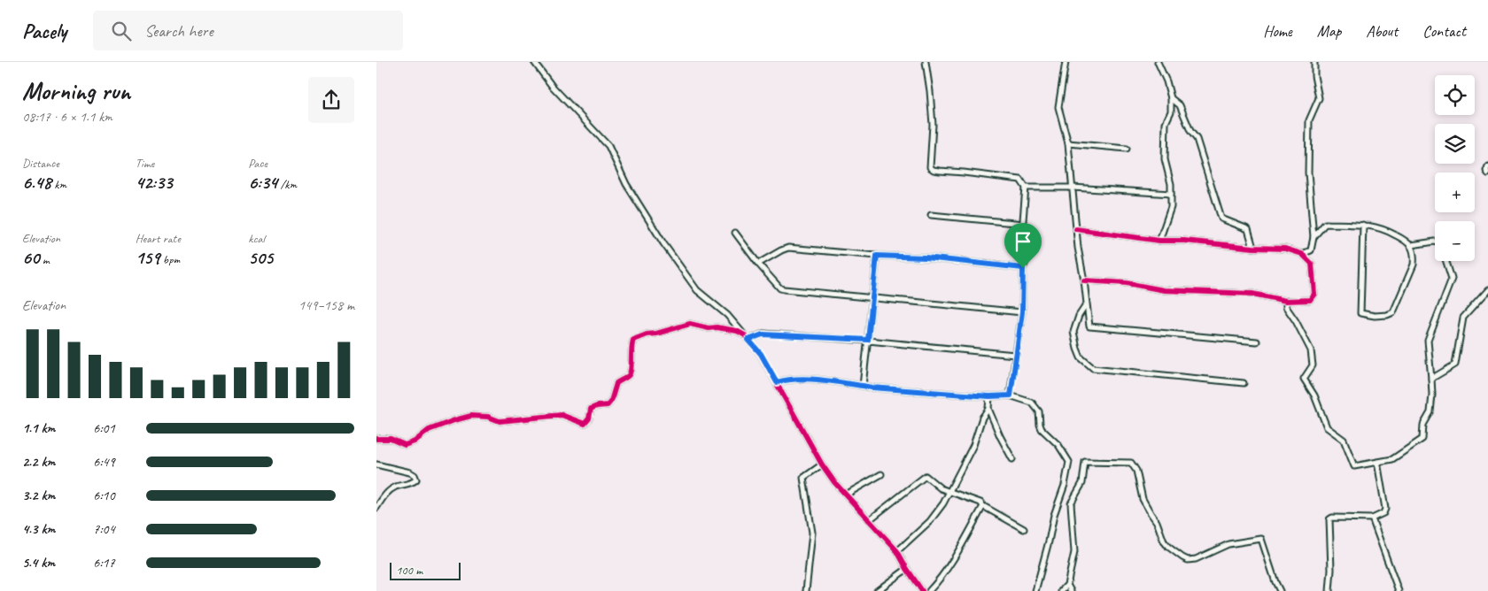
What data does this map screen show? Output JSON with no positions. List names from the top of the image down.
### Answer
{
  "scale_bar": "100 m",
  "page": {
    "header": "Pacely",
    "search": "Search here",
    "nav": [
      "Home",
      "Map",
      "About",
      "Contact"
    ],
    "heading": ["Morning run", "08:17 · 6 × 1.1 km"],
    "map_buttons": ["+", "−"],
    "stats": [
      ["Distance", "6.48 km"],
      ["Time", "42:33"],
      ["Pace", "6:34 /km"],
      ["Elevation", "60 m"],
      ["Heart rate", "159 bpm"],
      ["kcal", "505"]
    ],
    "chart": ["Elevation", "149–158 m"],
    "list": [
      {
        "name": "1.1 km",
        "note": "6:01"
      },
      {
        "name": "2.2 km",
        "note": "6:49"
      },
      {
        "name": "3.2 km",
        "note": "6:10"
      },
      {
        "name": "4.3 km",
        "note": "7:04"
      },
      {
        "name": "5.4 km",
        "note": "6:17"
      }
    ],
    "scale": "100 m"
  }
}
